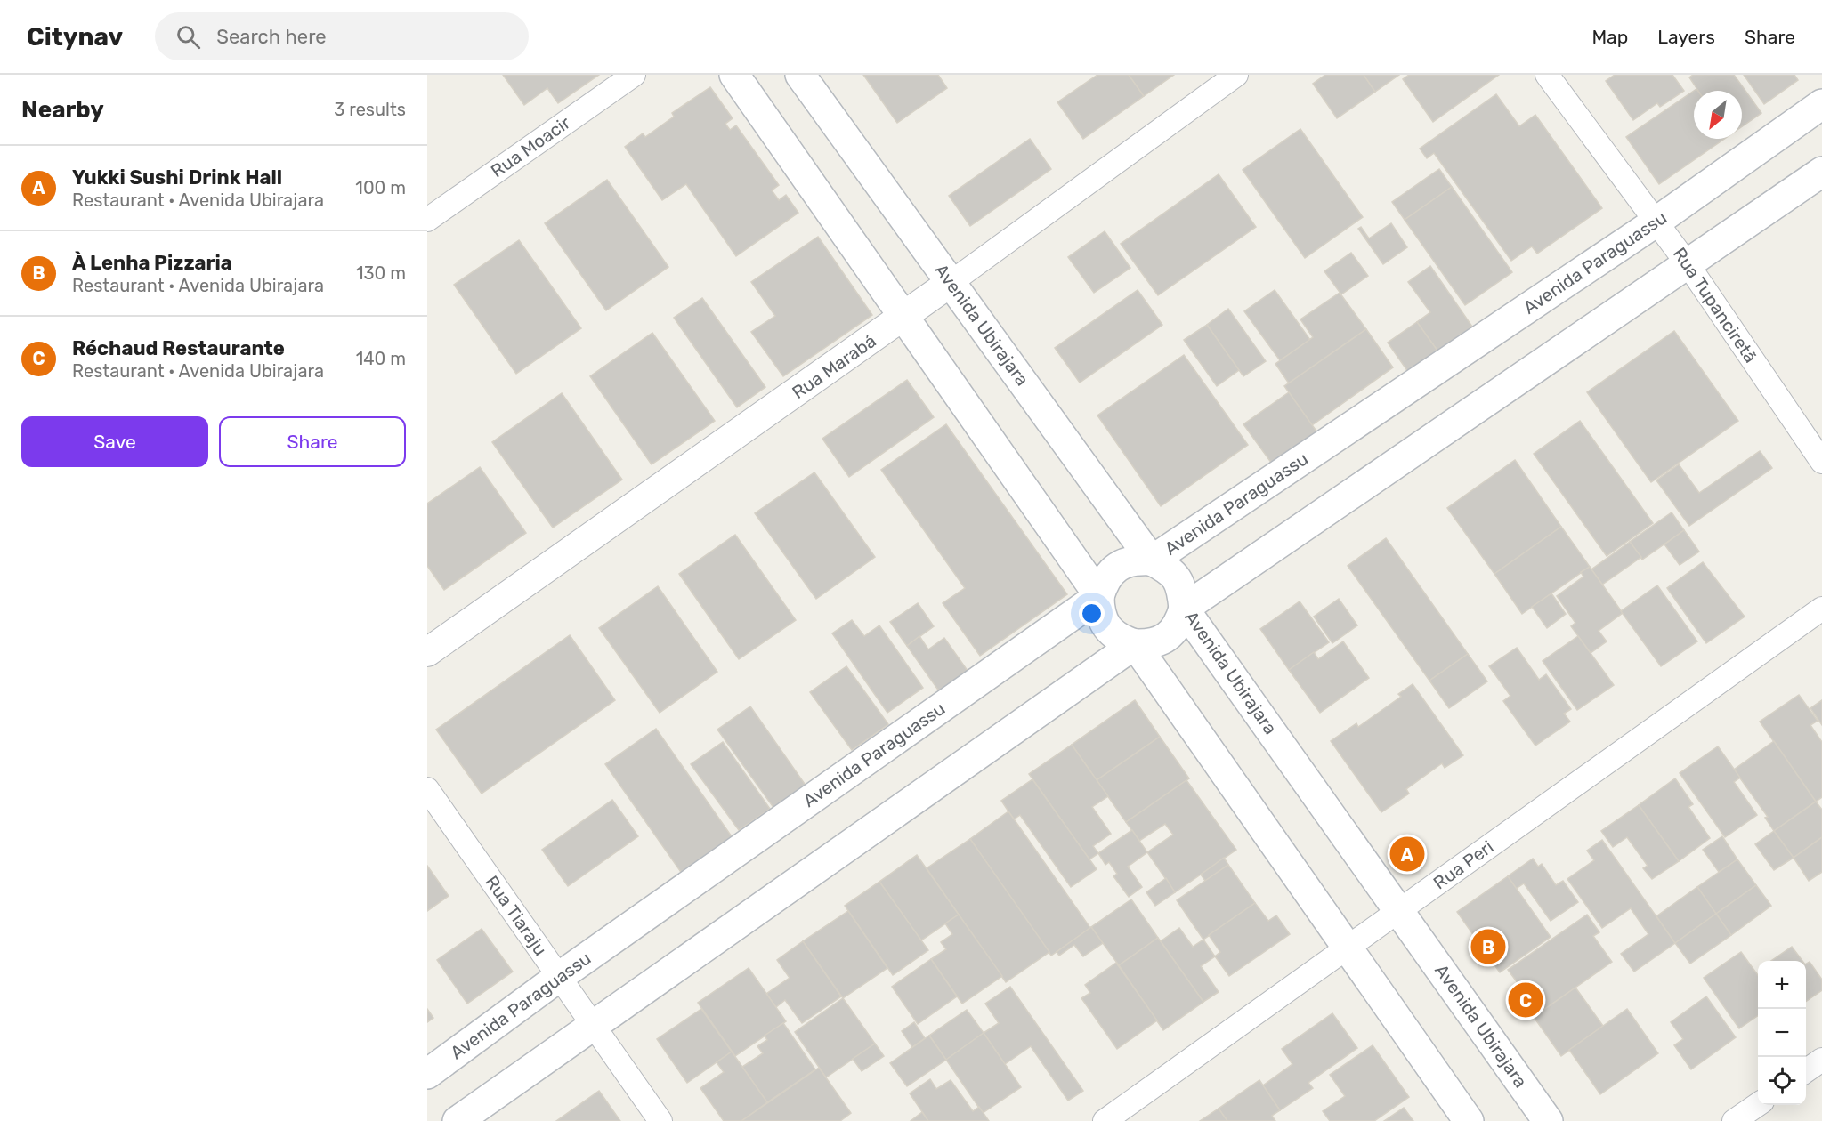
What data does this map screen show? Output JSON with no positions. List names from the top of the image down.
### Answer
{
  "streets": {
    "main road": ["Avenida Paraguassu", "Avenida Ubirajara"],
    "street": [
      "Rua Moacir",
      "Rua Tupanciretã",
      "Rua Marabá",
      "Rua Peri",
      "Rua Tiaraju"
    ]
  },
  "crossings": [
    ["Avenida Paraguassu", "Rua Tupanciretã"],
    ["Avenida Paraguassu", "Avenida Ubirajara"],
    ["Avenida Paraguassu", "Rua Tiaraju"],
    ["Avenida Ubirajara", "Rua Marabá"],
    ["Avenida Ubirajara", "Rua Peri"]
  ],
  "north": "bottom left",
  "page": {
    "header": "Citynav",
    "search": "Search here",
    "nav": ["Map", "Layers", "Share"],
    "heading": ["Nearby", "3 results"],
    "list": [
      {
        "mark": "A",
        "name": "Yukki Sushi Drink Hall",
        "note": "Restaurant · Avenida Ubirajara",
        "value": "100 m"
      },
      {
        "mark": "B",
        "name": "À Lenha Pizzaria",
        "note": "Restaurant · Avenida Ubirajara",
        "value": "130 m"
      },
      {
        "mark": "C",
        "name": "Réchaud Restaurante",
        "note": "Restaurant · Avenida Ubirajara",
        "value": "140 m"
      }
    ],
    "buttons": ["Save", "Share"],
    "pins": ["A", "B", "C"],
    "map_buttons": ["+", "−"]
  }
}
